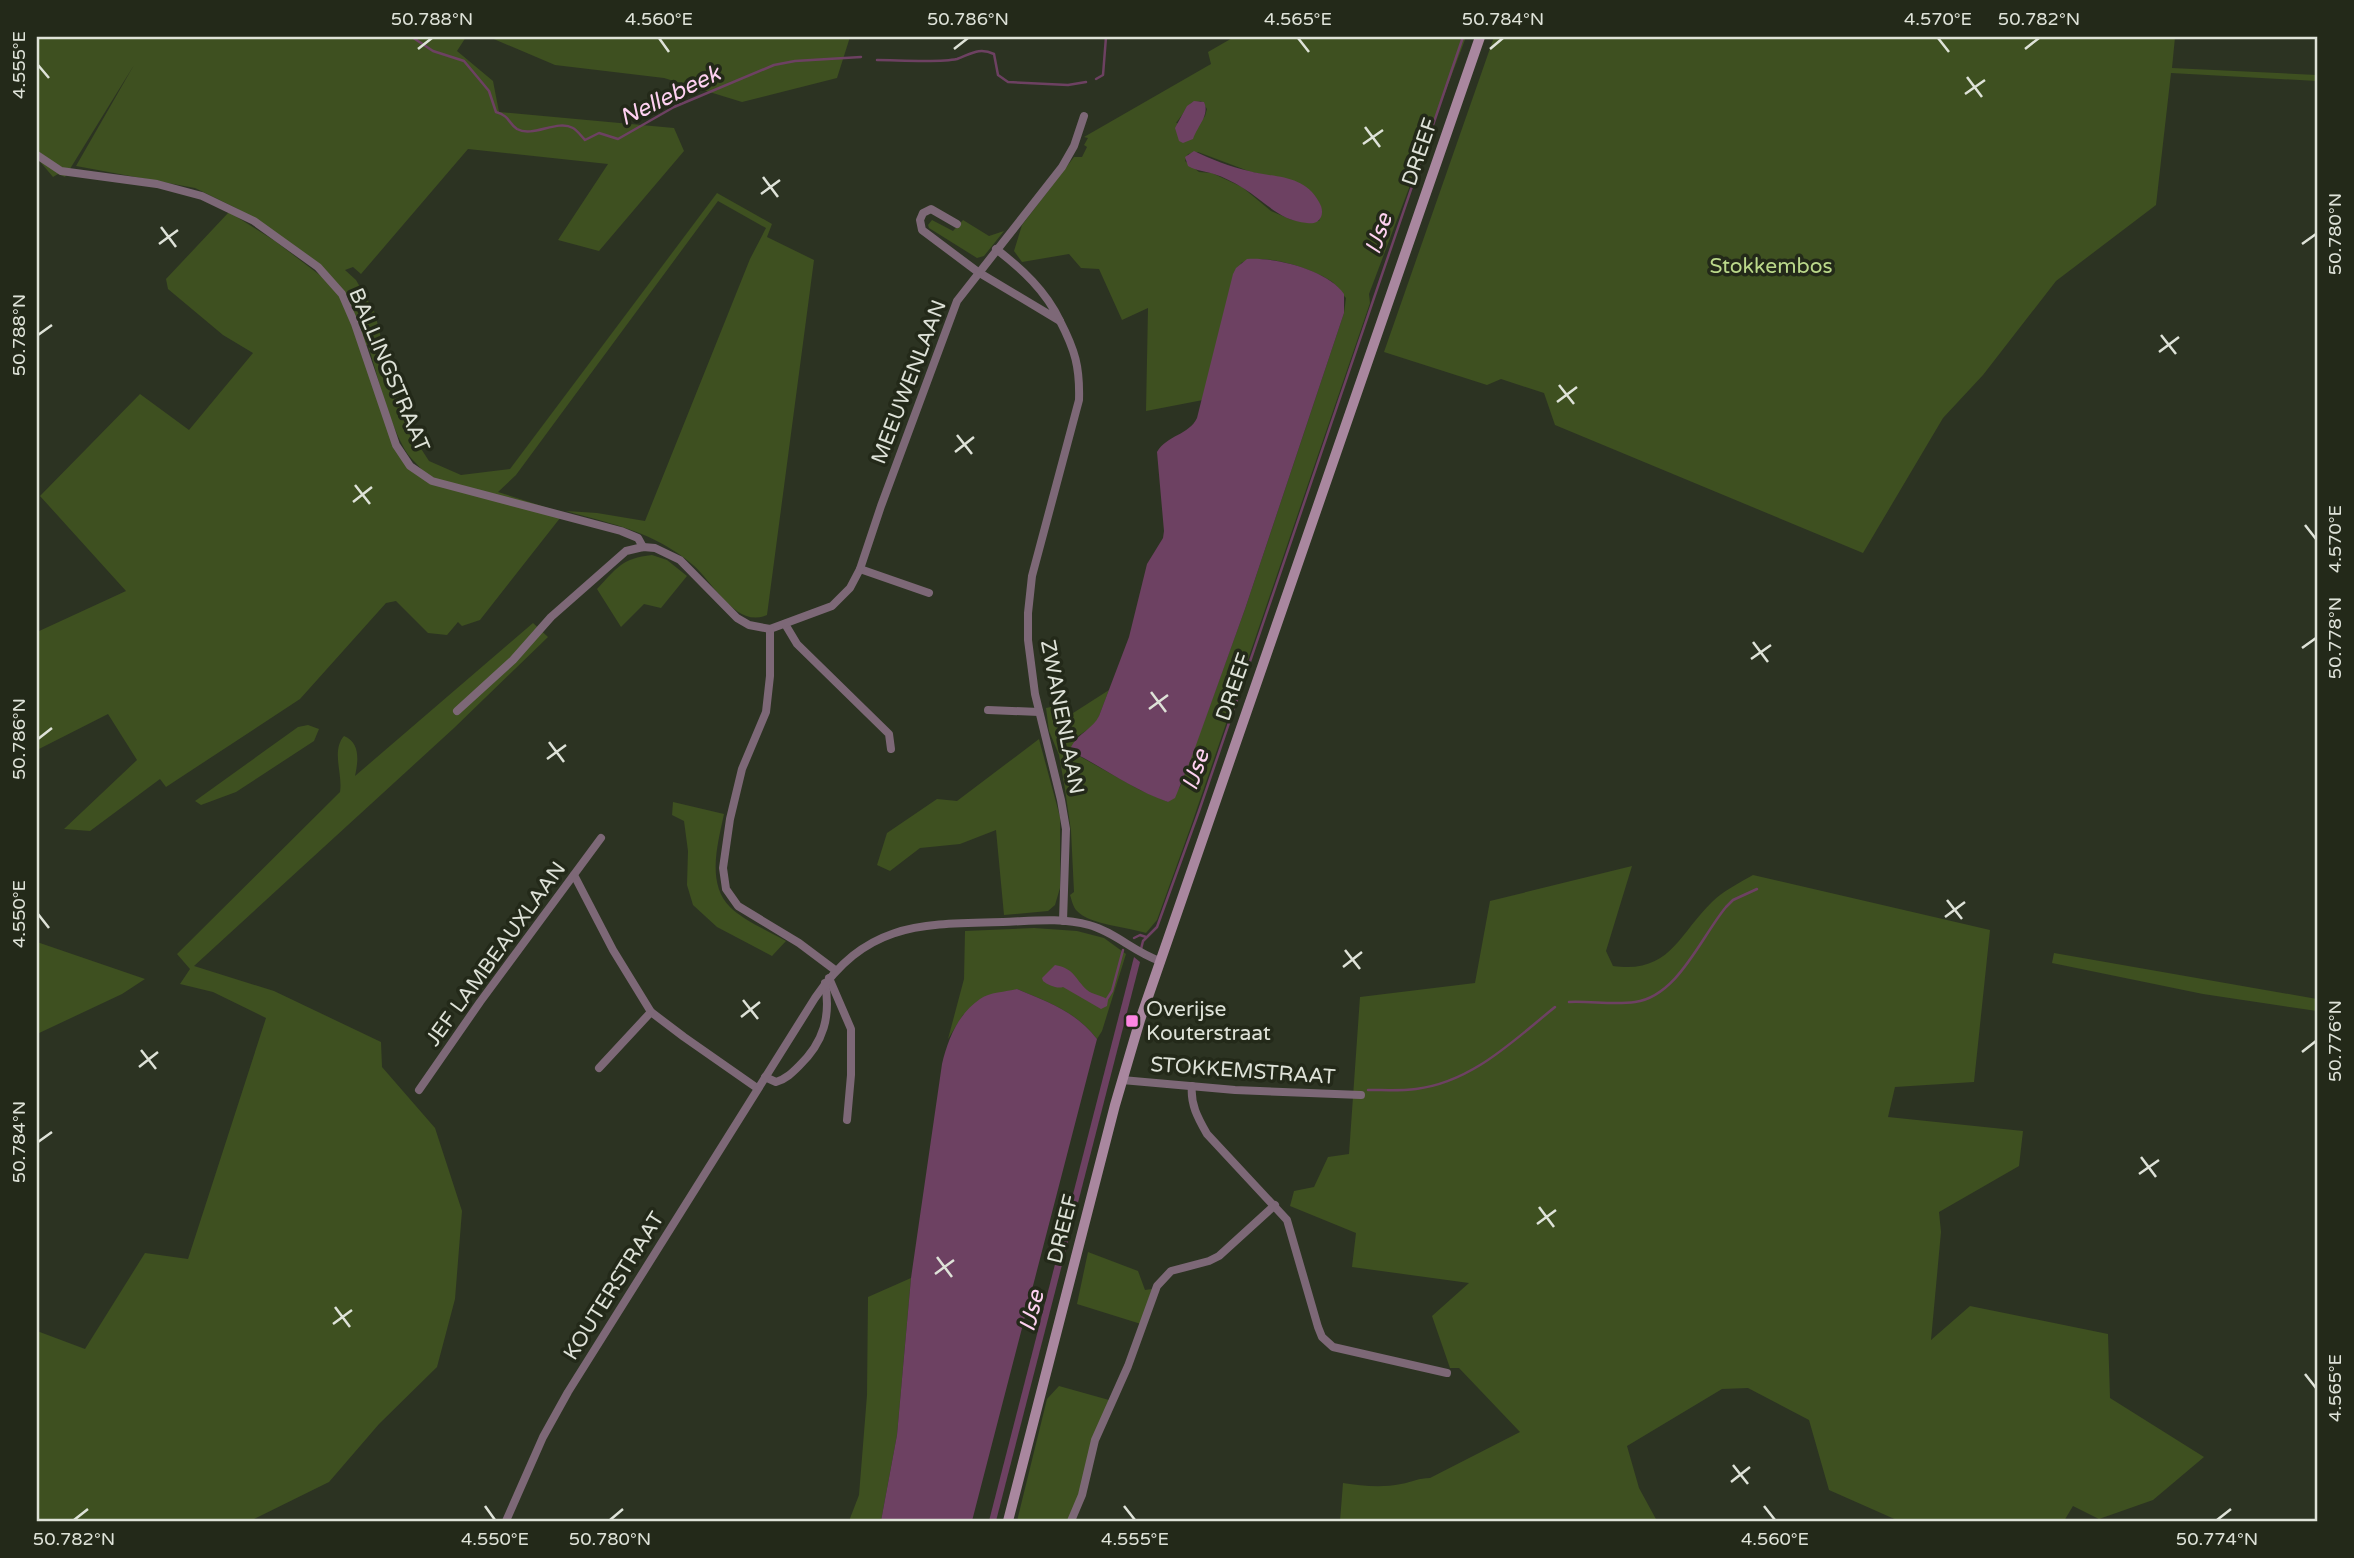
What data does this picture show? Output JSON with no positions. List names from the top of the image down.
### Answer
{
  "streets": {
    "main road": ["DREEF"],
    "street": [
      "BALLINGSTRAAT",
      "MEEUWENLAAN",
      "ZWANENLAAN",
      "JEF LAMBEAUXLAAN",
      "STOKKEMSTRAAT",
      "KOUTERSTRAAT"
    ]
  },
  "crossings": [
    ["DREEF", "STOKKEMSTRAAT"],
    ["DREEF", "KOUTERSTRAAT"],
    ["BALLINGSTRAAT", "MEEUWENLAAN"],
    ["MEEUWENLAAN", "ZWANENLAAN"],
    ["ZWANENLAAN", "KOUTERSTRAAT"]
  ],
  "water": ["Nellebeek", "IJse"],
  "parks": ["Stokkembos"],
  "places": {
    "transit": ["Overijse Kouterstraat"]
  },
  "coordinates": [
    "50.788°N",
    "4.560°E",
    "50.786°N",
    "4.565°E",
    "50.784°N",
    "4.570°E",
    "50.782°N",
    "4.555°E",
    "50.780°N",
    "50.778°N",
    "4.550°E",
    "50.776°N",
    "50.774°N"
  ]
}
